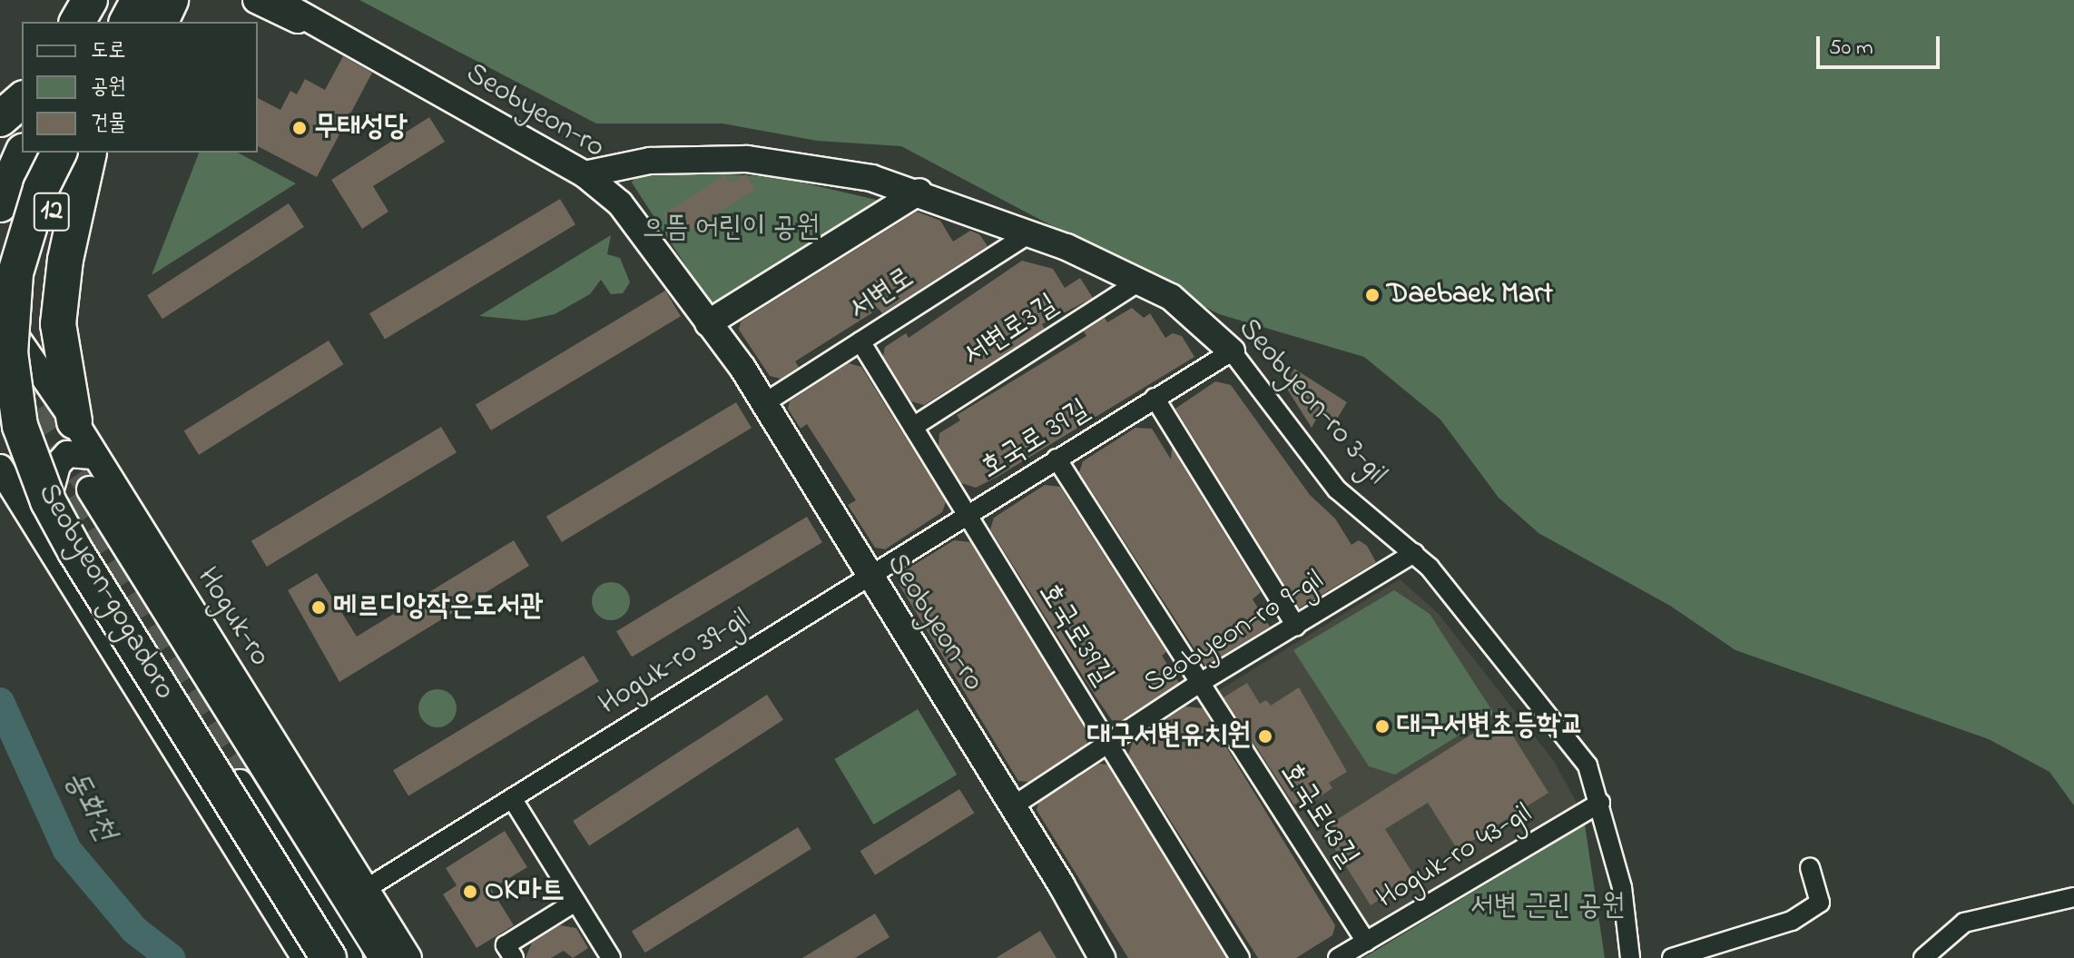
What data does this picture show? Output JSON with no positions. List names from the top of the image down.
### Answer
{
  "streets": {
    "highway": ["12", "Seobyeon-gogadoro"],
    "main road": ["Seobyeon-ro", "Seobyeon-ro 3-gil", "Hoguk-ro"],
    "street": [
      "서변로",
      "서변로3길",
      "호국로 39길",
      "Seobyeon-ro 9-gil",
      "호국로39길",
      "Hoguk-ro 39-gil",
      "호국로43길",
      "Hoguk-ro 43-gil"
    ]
  },
  "crossings": [
    ["Seobyeon-ro", "서변로"],
    ["Seobyeon-ro", "Seobyeon-ro 3-gil"],
    ["Seobyeon-ro", "호국로 39길"],
    ["Seobyeon-ro", "Seobyeon-ro 9-gil"],
    ["Seobyeon-ro", "Hoguk-ro 39-gil"],
    ["12", "Seobyeon-gogadoro"],
    ["서변로", "Seobyeon-ro 3-gil"],
    ["서변로", "호국로39길"],
    ["서변로3길", "Seobyeon-ro 3-gil"],
    ["서변로3길", "호국로39길"],
    ["Seobyeon-ro 3-gil", "호국로 39길"],
    ["Seobyeon-ro 3-gil", "Seobyeon-ro 9-gil"],
    ["Seobyeon-ro 3-gil", "Hoguk-ro 43-gil"],
    ["호국로 39길", "호국로39길"],
    ["호국로 39길", "Hoguk-ro 39-gil"],
    ["Hoguk-ro", "Hoguk-ro 39-gil"],
    ["Seobyeon-ro 9-gil", "호국로39길"],
    ["Seobyeon-ro 9-gil", "호국로43길"],
    ["호국로43길", "Hoguk-ro 43-gil"]
  ],
  "water": ["동화천"],
  "parks": ["으뜸 어린이 공원", "서변 근린 공원"],
  "places": [
    "무태성당",
    "Daebaek Mart",
    "메르디앙작은도서관",
    "대구서변초등학교",
    "대구서변유치원",
    "OK마트"
  ],
  "legend": ["도로", "공원", "건물"],
  "scale_bar": "50 m"
}
